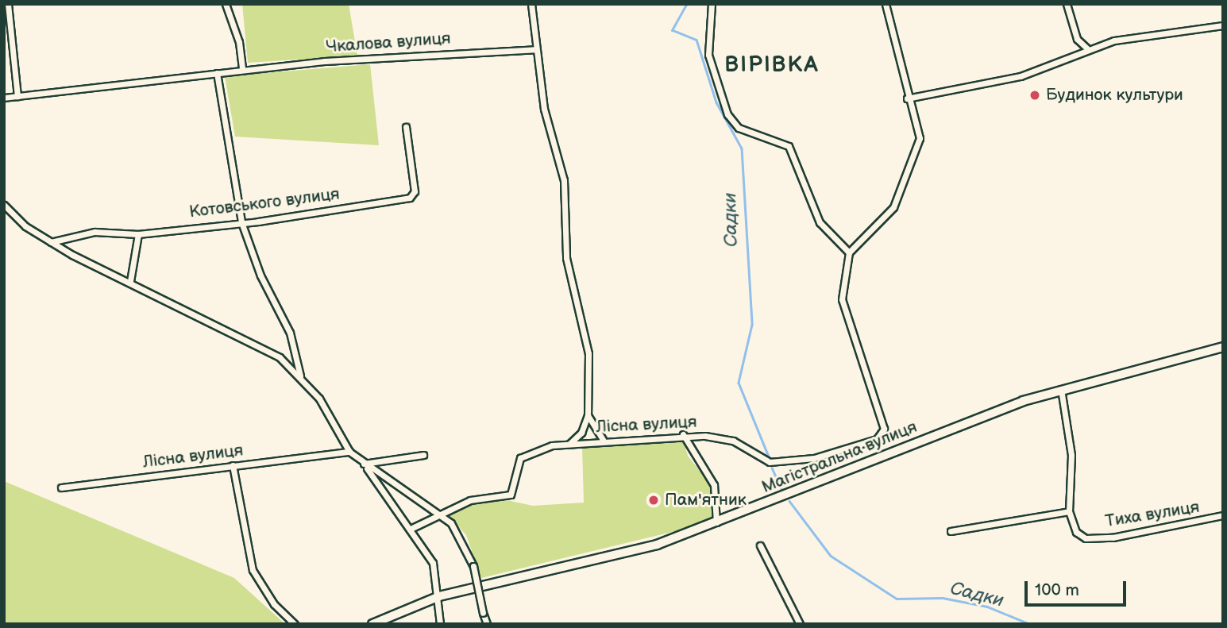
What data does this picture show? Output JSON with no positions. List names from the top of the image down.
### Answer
{
  "streets": {
    "main road": ["Магістральна вулиця"],
    "street": [
      "Чкалова вулиця",
      "Котовського вулиця",
      "Лісна вулиця",
      "Тиха вулиця"
    ]
  },
  "crossings": [
    ["Магістральна вулиця", "Тиха вулиця"]
  ],
  "districts": ["ВІРІВКА"],
  "water": ["Садки"],
  "places": ["Будинок культури", "Пам'ятник"],
  "scale_bar": "100 m"
}
